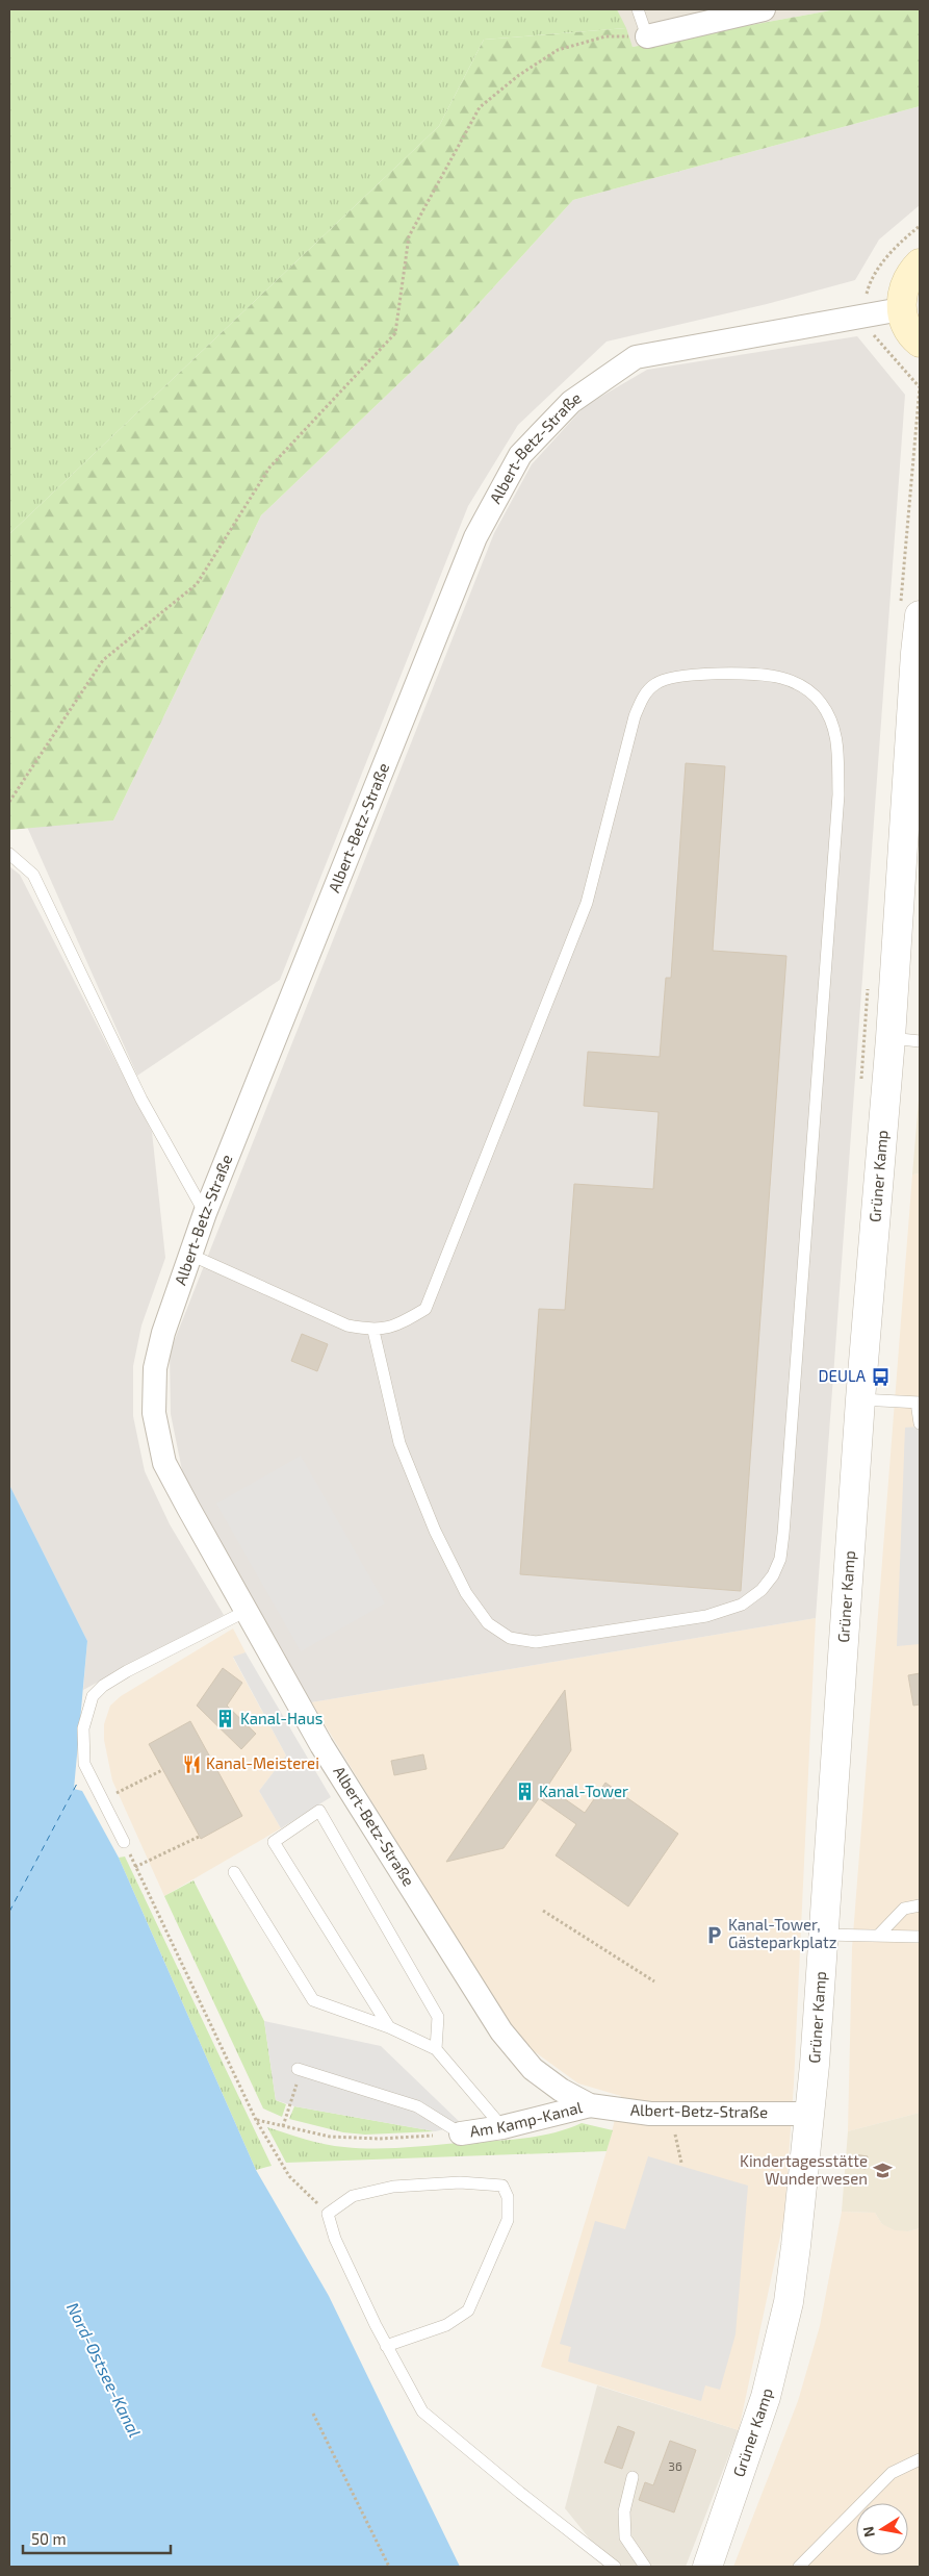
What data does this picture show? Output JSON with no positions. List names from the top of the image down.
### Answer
{
  "streets": {
    "street": ["Albert-Betz-Straße", "Grüner Kamp", "Am Kamp-Kanal"]
  },
  "crossings": [
    ["Albert-Betz-Straße", "Grüner Kamp"],
    ["Albert-Betz-Straße", "Am Kamp-Kanal"]
  ],
  "water": ["Nord-Ostsee-Kanal"],
  "places": {
    "bus stop": ["DEULA"],
    "building": ["Kanal-Haus", "Kanal-Tower"],
    "restaurant": ["Kanal-Meisterei"],
    "parking": ["Kanal-Tower, Gästeparkplatz"],
    "school or university": ["Kindertagesstätte Wunderwesen"]
  },
  "house_numbers": ["36"],
  "scale_bar": "50 m",
  "north": "left"
}
